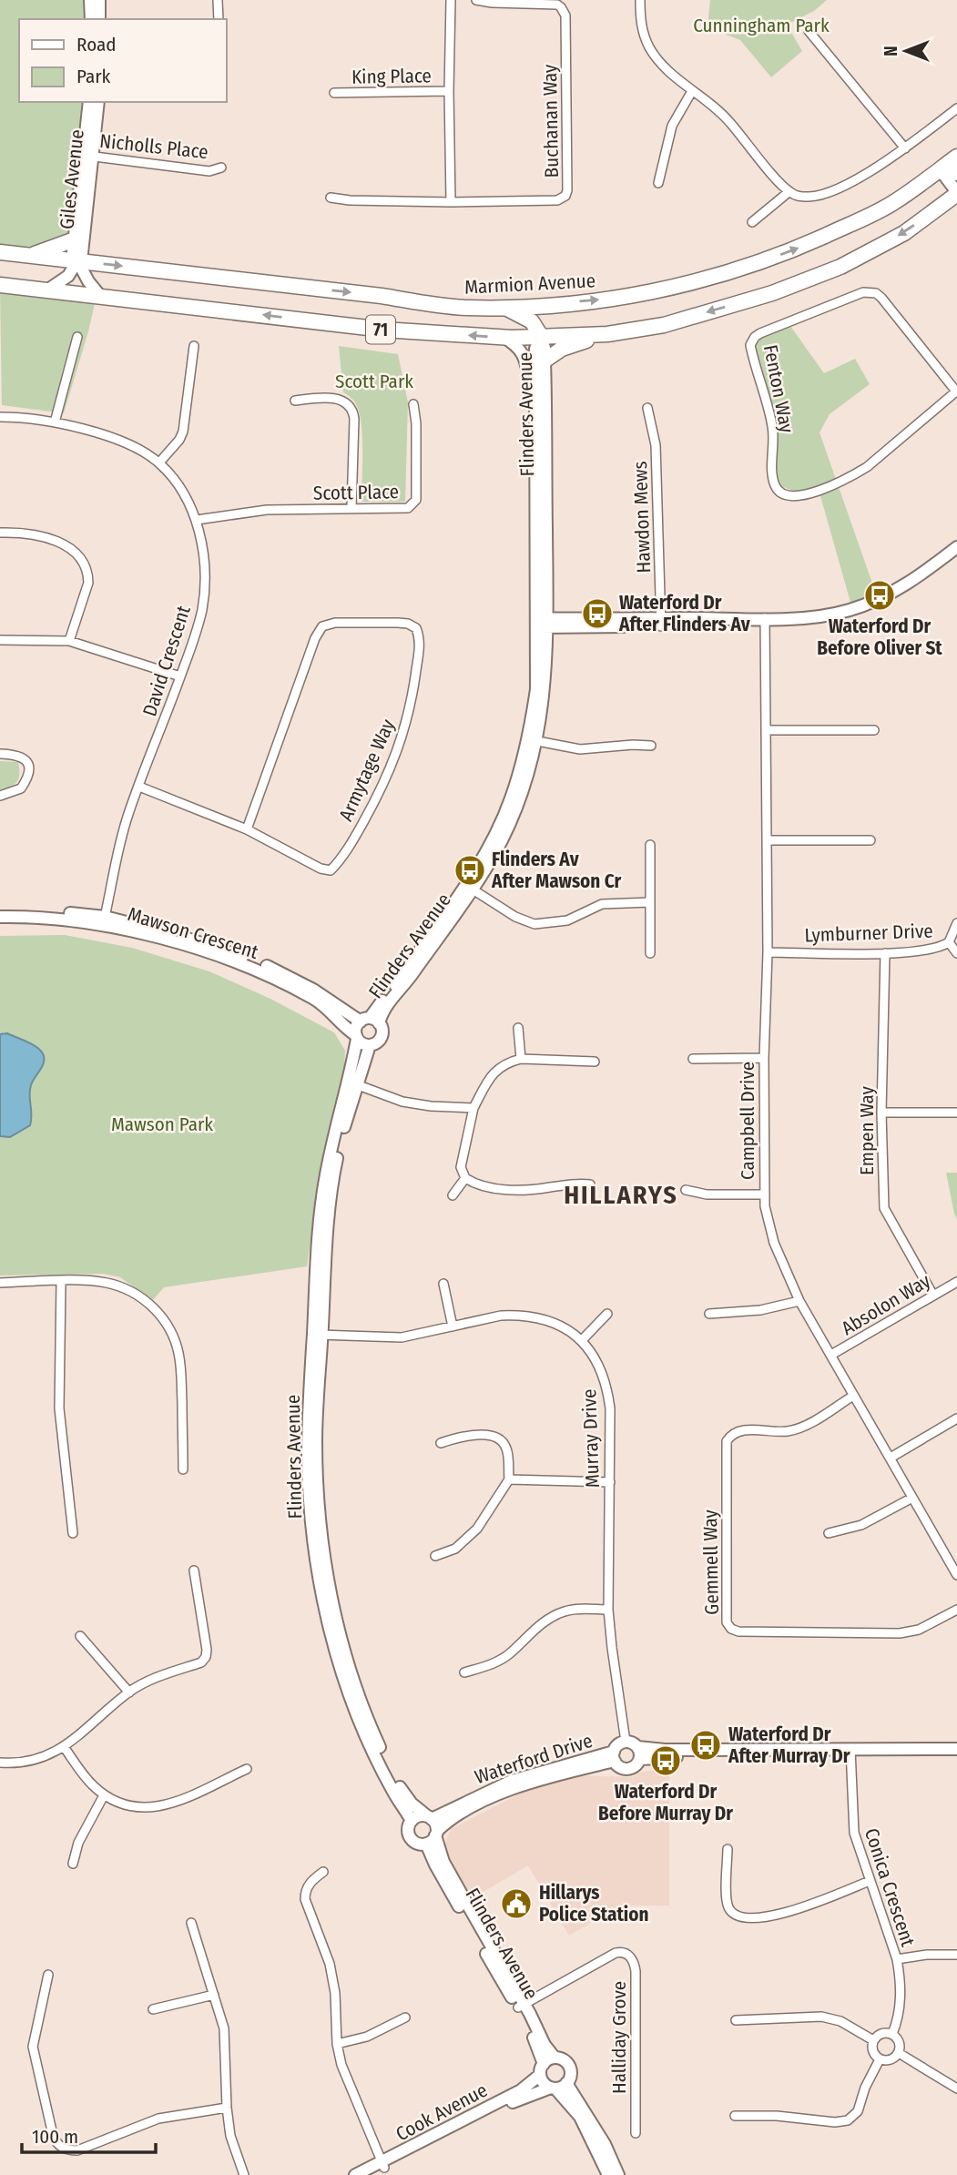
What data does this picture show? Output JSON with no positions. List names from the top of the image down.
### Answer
{
  "streets": {
    "highway": ["Marmion Avenue", "71"],
    "main road": [
      "Giles Avenue",
      "Flinders Avenue",
      "Mawson Crescent",
      "Waterford Drive",
      "Cook Avenue"
    ],
    "street": [
      "King Place",
      "Buchanan Way",
      "Nicholls Place",
      "Fenton Way",
      "Scott Place",
      "Hawdon Mews",
      "David Crescent",
      "Armytage Way",
      "Lymburner Drive",
      "Campbell Drive",
      "Empen Way",
      "Absolon Way",
      "Murray Drive",
      "Gemmell Way",
      "Conica Crescent",
      "Halliday Grove"
    ]
  },
  "crossings": [
    ["Nicholls Place", "Giles Avenue"],
    ["Giles Avenue", "Marmion Avenue"],
    ["Giles Avenue", "71"],
    ["71", "Flinders Avenue"],
    ["Flinders Avenue", "Mawson Crescent"],
    ["Flinders Avenue", "Murray Drive"],
    ["Flinders Avenue", "Waterford Drive"],
    ["Flinders Avenue", "Halliday Grove"],
    ["Flinders Avenue", "Cook Avenue"],
    ["Scott Place", "David Crescent"],
    ["David Crescent", "Armytage Way"],
    ["David Crescent", "Mawson Crescent"],
    ["Lymburner Drive", "Campbell Drive"],
    ["Lymburner Drive", "Empen Way"],
    ["Campbell Drive", "Absolon Way"],
    ["Campbell Drive", "Gemmell Way"],
    ["Empen Way", "Absolon Way"],
    ["Murray Drive", "Waterford Drive"]
  ],
  "districts": ["HILLARYS"],
  "parks": ["Cunningham Park", "Scott Park", "Mawson Park"],
  "places": {
    "bus stop": [
      "Waterford Dr Before Oliver St",
      "Waterford Dr After Flinders Av",
      "Flinders Av After Mawson Cr",
      "Waterford Dr After Murray Dr",
      "Waterford Dr Before Murray Dr"
    ],
    "public building": ["Hillarys Police Station"]
  },
  "legend": ["Road", "Park"],
  "scale_bar": "100 m",
  "north": "left"
}
